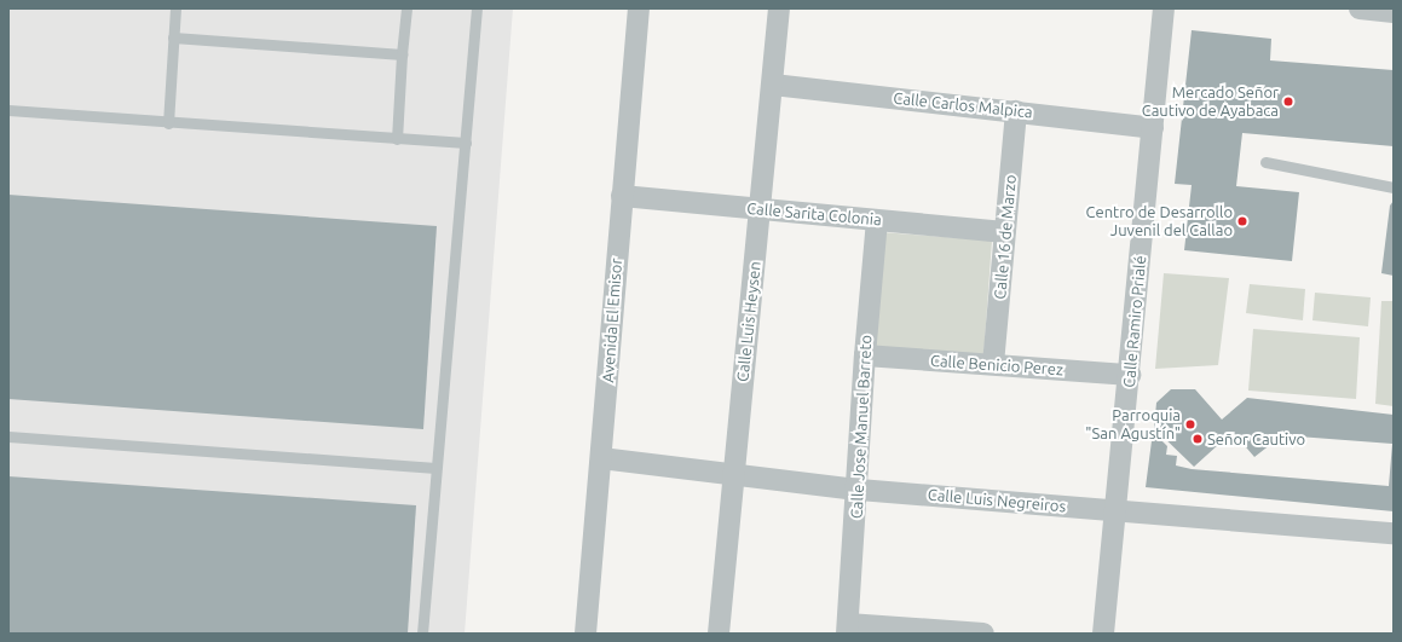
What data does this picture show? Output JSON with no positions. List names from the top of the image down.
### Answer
{
  "streets": {
    "street": [
      "Calle Carlos Malpica",
      "Calle Sarita Colonia",
      "Calle 16 de Marzo",
      "Avenida El Emisor",
      "Calle Luis Heysen",
      "Calle Ramiro Prialé",
      "Calle Benicio Perez",
      "Calle Jose Manuel Barreto",
      "Calle Luis Negreiros"
    ]
  },
  "crossings": [
    ["Calle Carlos Malpica", "Calle 16 de Marzo"],
    ["Calle Carlos Malpica", "Calle Luis Heysen"],
    ["Calle Carlos Malpica", "Calle Ramiro Prialé"],
    ["Calle Sarita Colonia", "Calle 16 de Marzo"],
    ["Calle Sarita Colonia", "Avenida El Emisor"],
    ["Calle Sarita Colonia", "Calle Luis Heysen"],
    ["Calle Sarita Colonia", "Calle Jose Manuel Barreto"],
    ["Calle 16 de Marzo", "Calle Benicio Perez"],
    ["Avenida El Emisor", "Calle Luis Negreiros"],
    ["Calle Luis Heysen", "Calle Luis Negreiros"],
    ["Calle Ramiro Prialé", "Calle Benicio Perez"],
    ["Calle Ramiro Prialé", "Calle Luis Negreiros"],
    ["Calle Benicio Perez", "Calle Jose Manuel Barreto"],
    ["Calle Jose Manuel Barreto", "Calle Luis Negreiros"]
  ],
  "places": [
    "Mercado Señor Cautivo de Ayabaca",
    "Centro de Desarrollo Juvenil del Callao",
    "Parroquia \"San Agustín\"",
    "Señor Cautivo"
  ]
}
